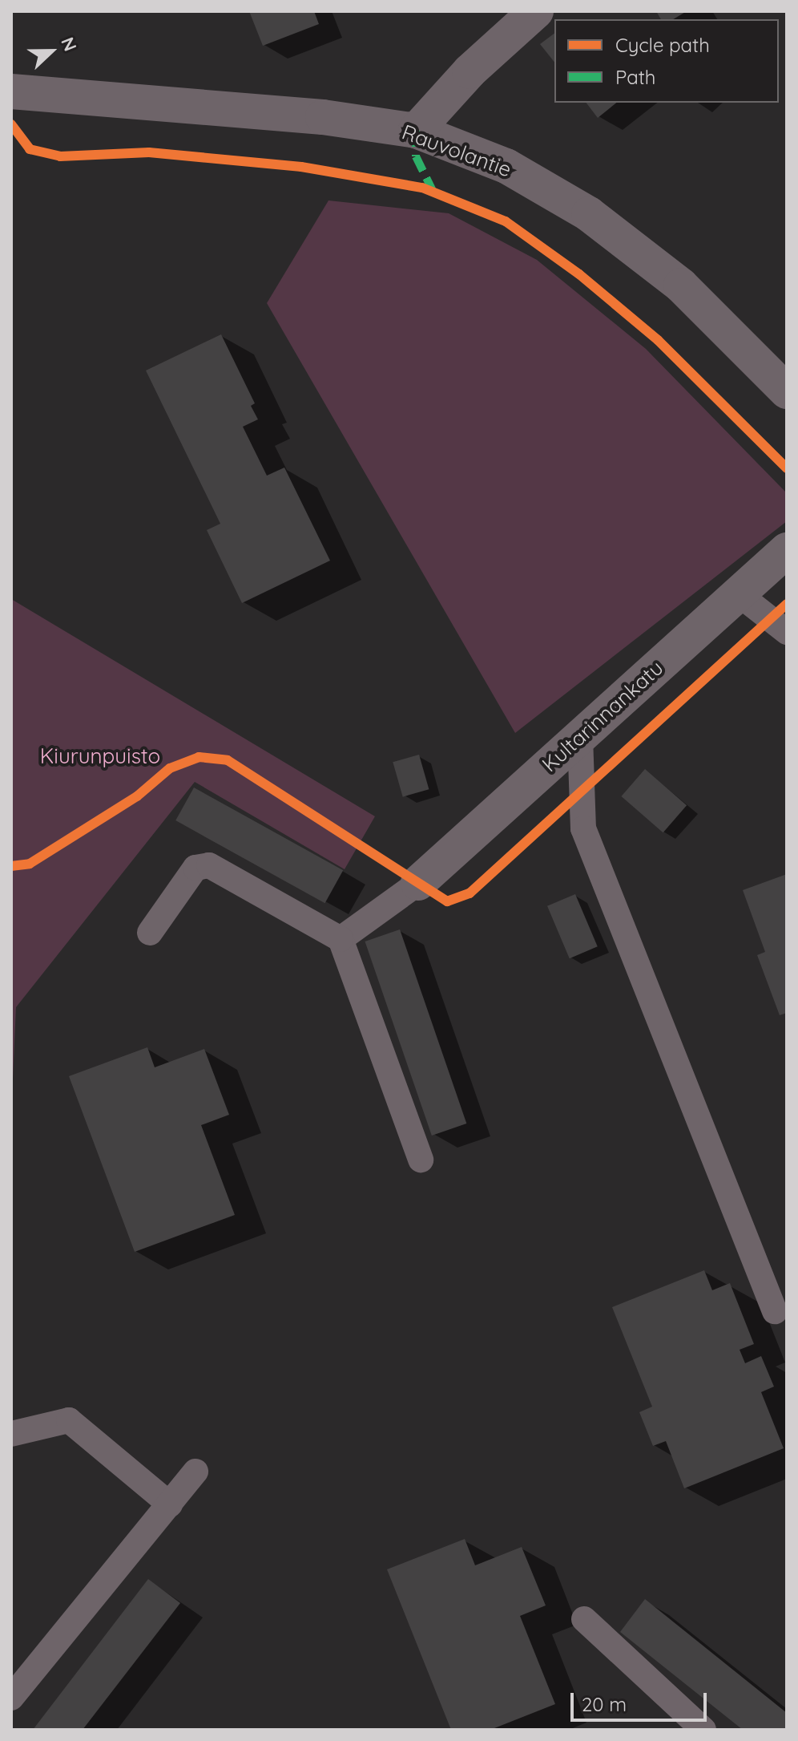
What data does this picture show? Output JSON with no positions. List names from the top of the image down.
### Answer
{
  "streets": {
    "street": ["Rauvolantie", "Kultarinnankatu"]
  },
  "parks": ["Kiurunpuisto"],
  "legend": ["Cycle path", "Path"],
  "scale_bar": "20 m",
  "north": "right"
}
